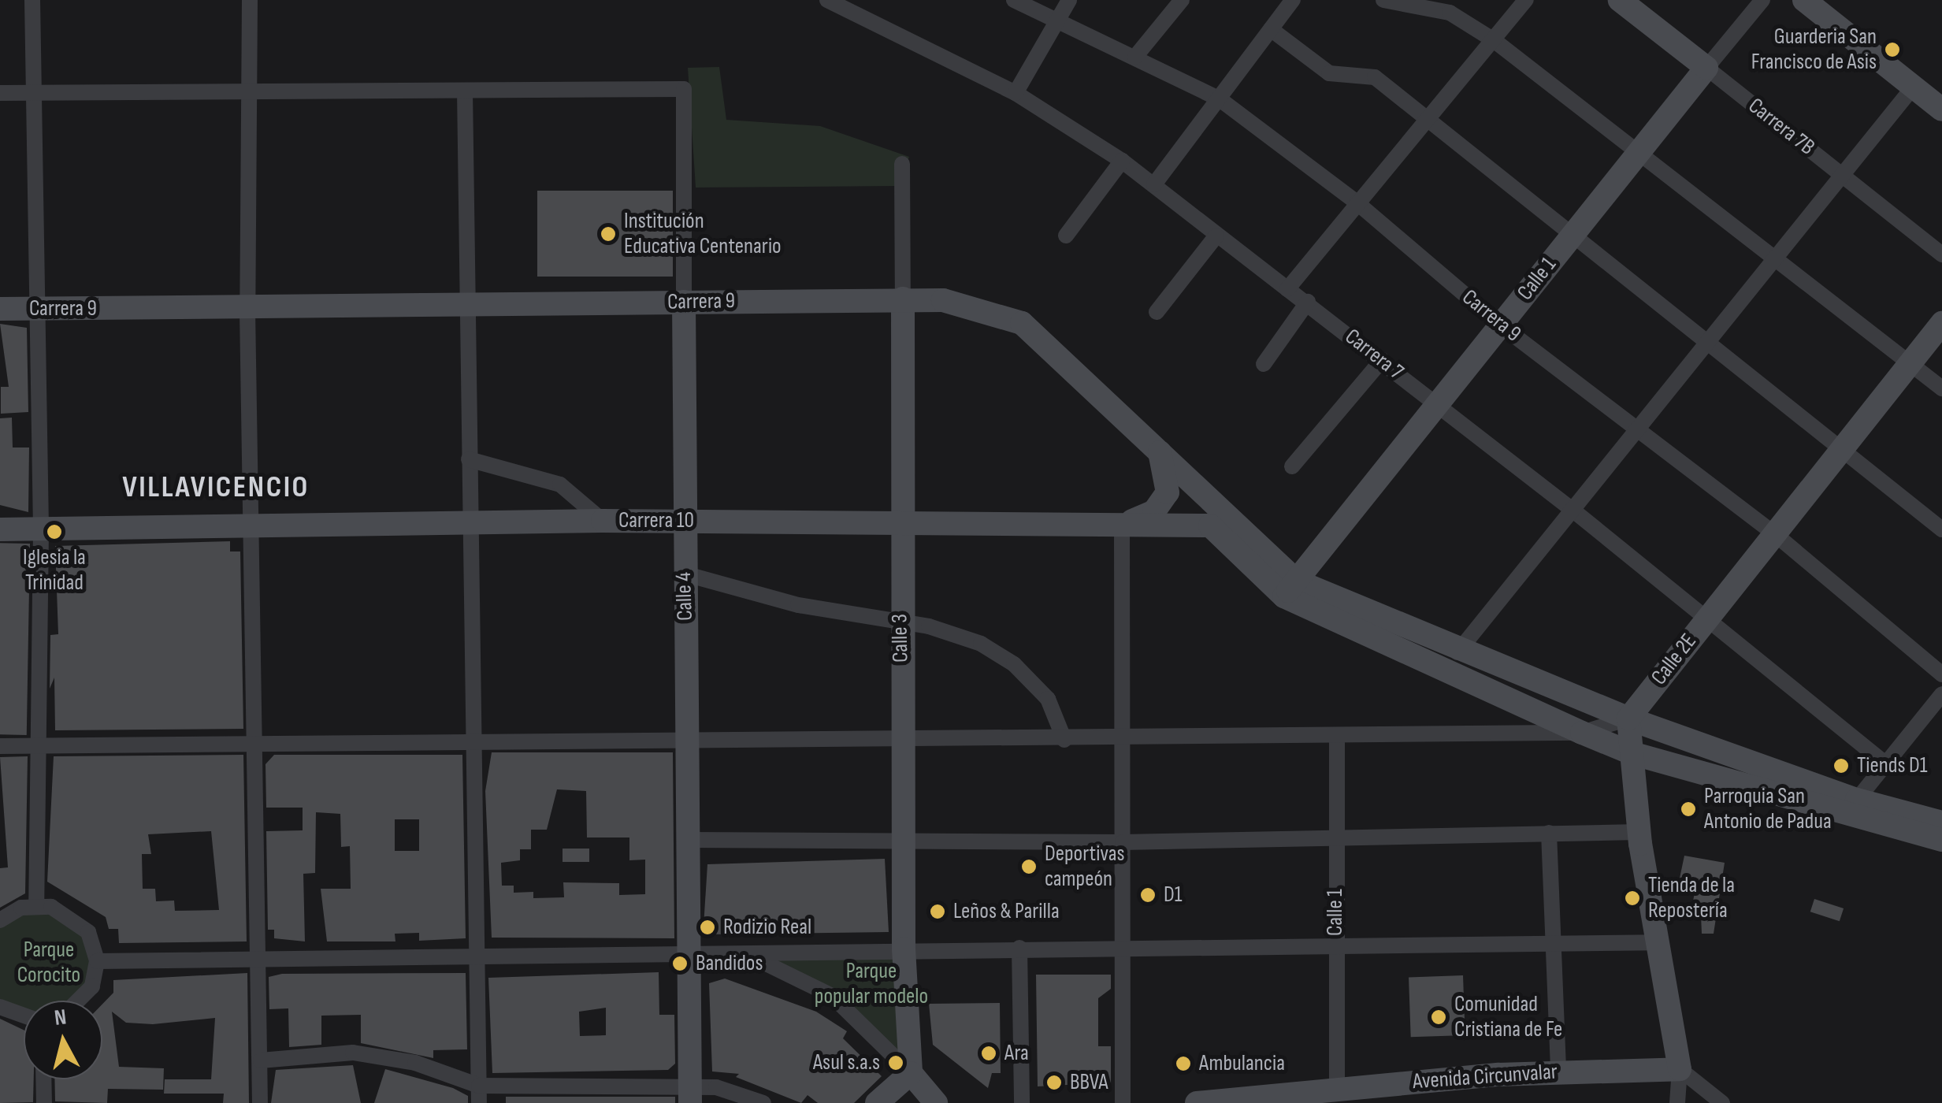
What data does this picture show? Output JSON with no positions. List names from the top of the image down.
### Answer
{
  "streets": {
    "main road": [
      "Carrera 7B",
      "Calle 1",
      "Carrera 9",
      "Carrera 10",
      "Calle 4",
      "Calle 3",
      "Calle 2E",
      "Avenida Circunvalar"
    ],
    "street": ["Carrera 7"]
  },
  "crossings": [
    ["Carrera 7B", "Calle 1"],
    ["Calle 1", "Carrera 9"],
    ["Calle 1", "Carrera 7"],
    ["Calle 1", "Carrera 10"],
    ["Calle 1", "Avenida Circunvalar"],
    ["Carrera 9", "Carrera 10"],
    ["Carrera 9", "Calle 4"],
    ["Carrera 9", "Calle 3"],
    ["Carrera 9", "Calle 2E"],
    ["Carrera 7", "Calle 2E"],
    ["Carrera 10", "Calle 4"],
    ["Carrera 10", "Calle 3"]
  ],
  "districts": ["VILLAVICENCIO"],
  "parks": ["Parque Corocito", "Parque popular modelo"],
  "places": [
    "Guarderia San Francisco de Asis",
    "Institución Educativa Centenario",
    "Iglesia la Trinidad",
    "Tiends D1",
    "Parroquia San Antonio de Padua",
    "Deportivas campeón",
    "D1",
    "Tienda de la Repostería",
    "Leños & Parilla",
    "Rodizio Real",
    "Bandidos",
    "Comunidad Cristiana de Fe",
    "Ara",
    "Asul s.a.s",
    "Ambulancia",
    "BBVA"
  ],
  "north": "top"
}
